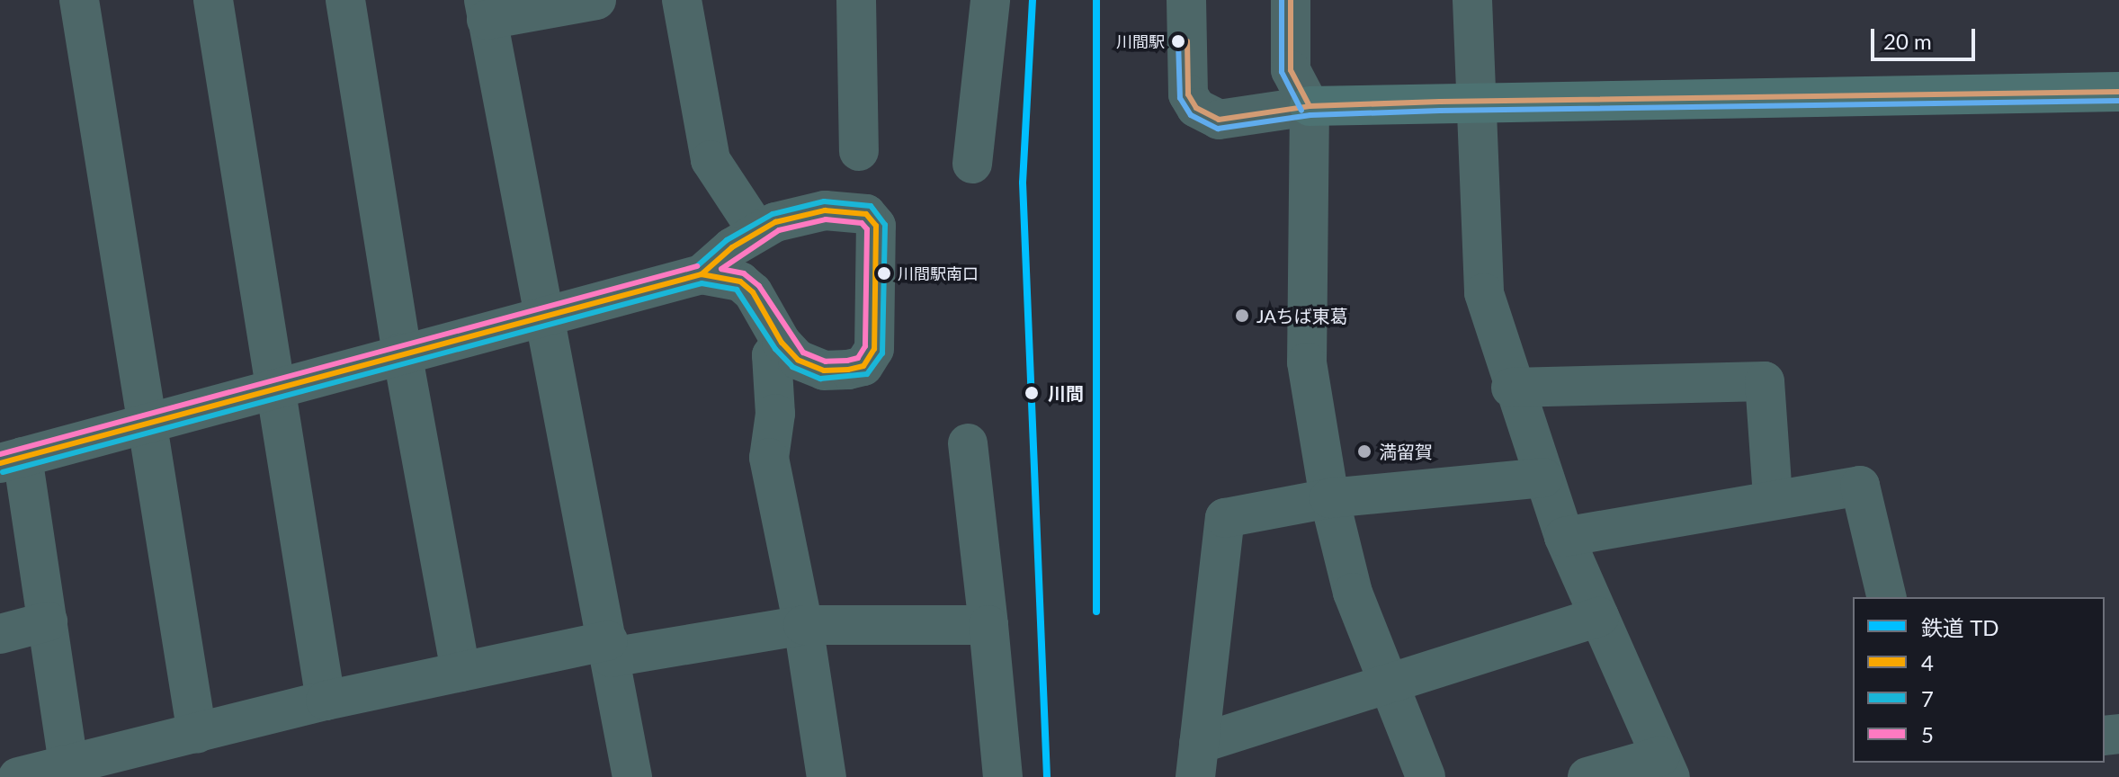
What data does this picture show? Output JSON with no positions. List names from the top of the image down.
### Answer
{
  "places": [
    "川間駅",
    "川間駅南口",
    "JAちば東葛",
    "川間",
    "満留賀"
  ],
  "lines": [
    "rail line TD",
    "transit line 7",
    "transit line 4",
    "transit line 5"
  ],
  "legend": [
    "鉄道 TD",
    "4",
    "7",
    "5"
  ],
  "scale_bar": "20 m"
}
